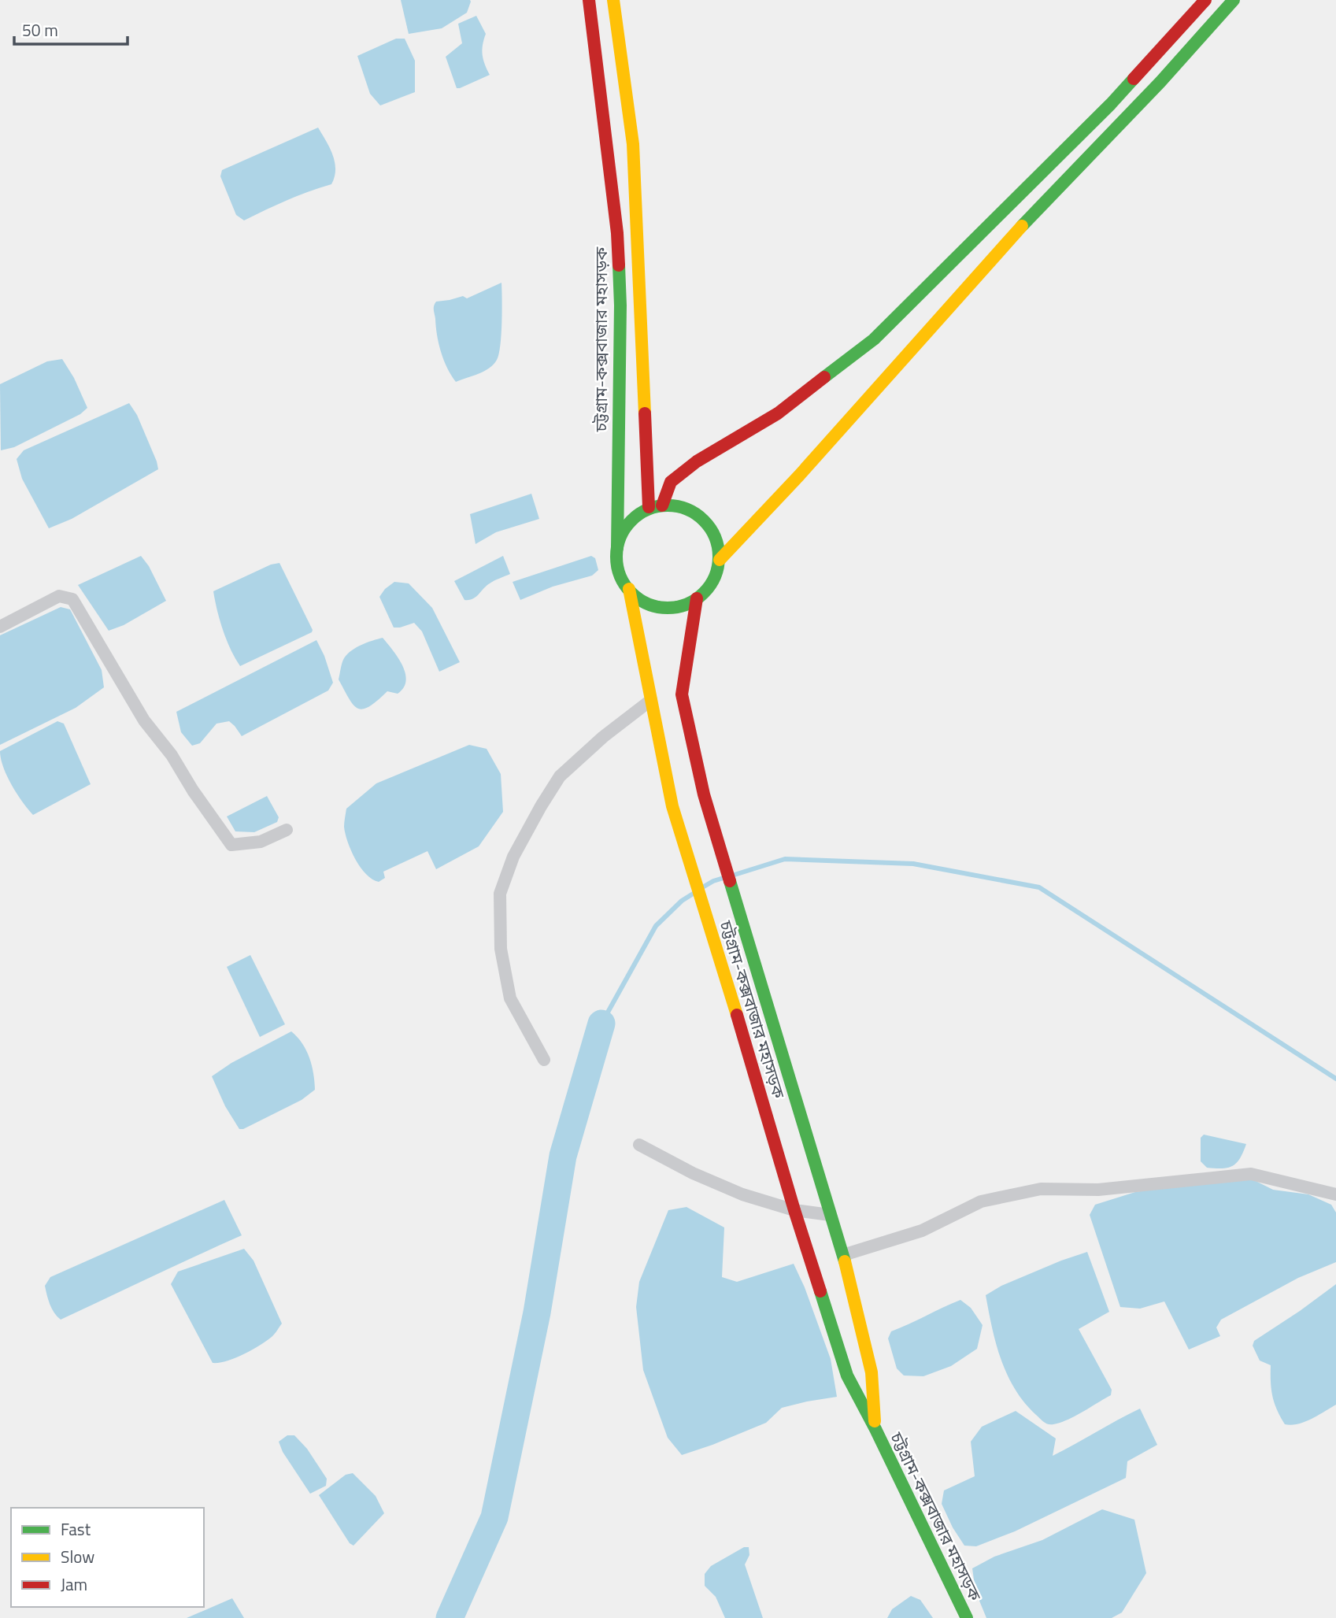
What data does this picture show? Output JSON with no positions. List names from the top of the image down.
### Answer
{
  "streets": {
    "main road": ["চট্টগ্রাম-কক্সবাজার মহাসড়ক"]
  },
  "legend": ["Fast", "Slow", "Jam"],
  "scale_bar": "50 m"
}
